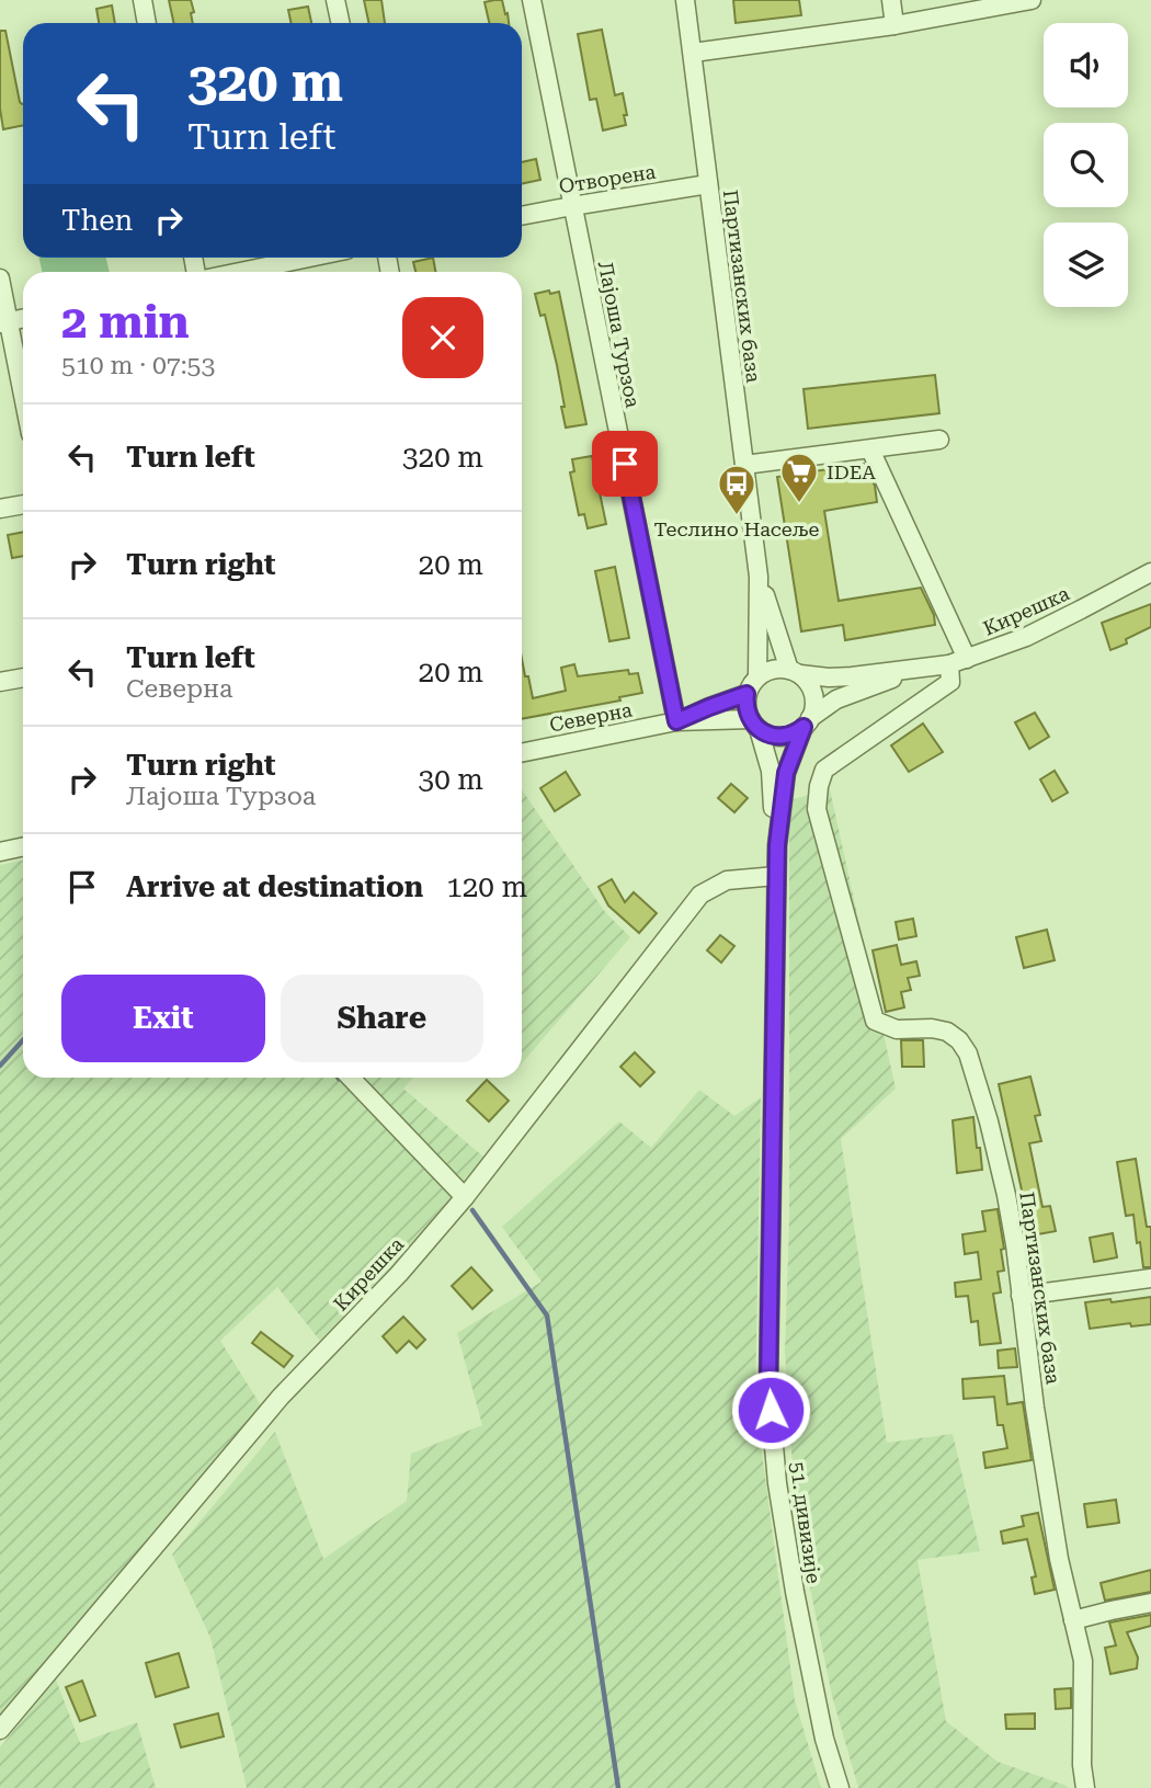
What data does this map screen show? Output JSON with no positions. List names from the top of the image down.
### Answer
{
  "streets": {
    "street": [
      "Отворена",
      "Партизанских база",
      "Лајоша Турзоа",
      "Кирешка",
      "Северна",
      "51. дивизије"
    ]
  },
  "crossings": [
    ["Отворена", "Партизанских база"],
    ["Отворена", "Лајоша Турзоа"],
    ["Партизанских база", "Кирешка"],
    ["Партизанских база", "Северна"],
    ["Партизанских база", "51. дивизије"],
    ["Лајоша Турзоа", "Северна"],
    ["Кирешка", "Северна"],
    ["Кирешка", "51. дивизије"],
    ["Северна", "51. дивизије"]
  ],
  "places": {
    "supermarket": ["IDEA"],
    "bus stop": ["Теслино Насеље"]
  },
  "page": {
    "turn": ["320 m", "Turn left"],
    "then": "Then",
    "heading": ["2 min", "510 m · 07:53"],
    "list": [
      {
        "name": "Turn left",
        "value": "320 m"
      },
      {
        "name": "Turn right",
        "value": "20 m"
      },
      {
        "name": "Turn left",
        "note": "Северна",
        "value": "20 m"
      },
      {
        "name": "Turn right",
        "note": "Лајоша Турзоа",
        "value": "30 m"
      },
      {
        "name": "Arrive at destination",
        "value": "120 m"
      }
    ],
    "buttons": ["Exit", "Share"]
  }
}
